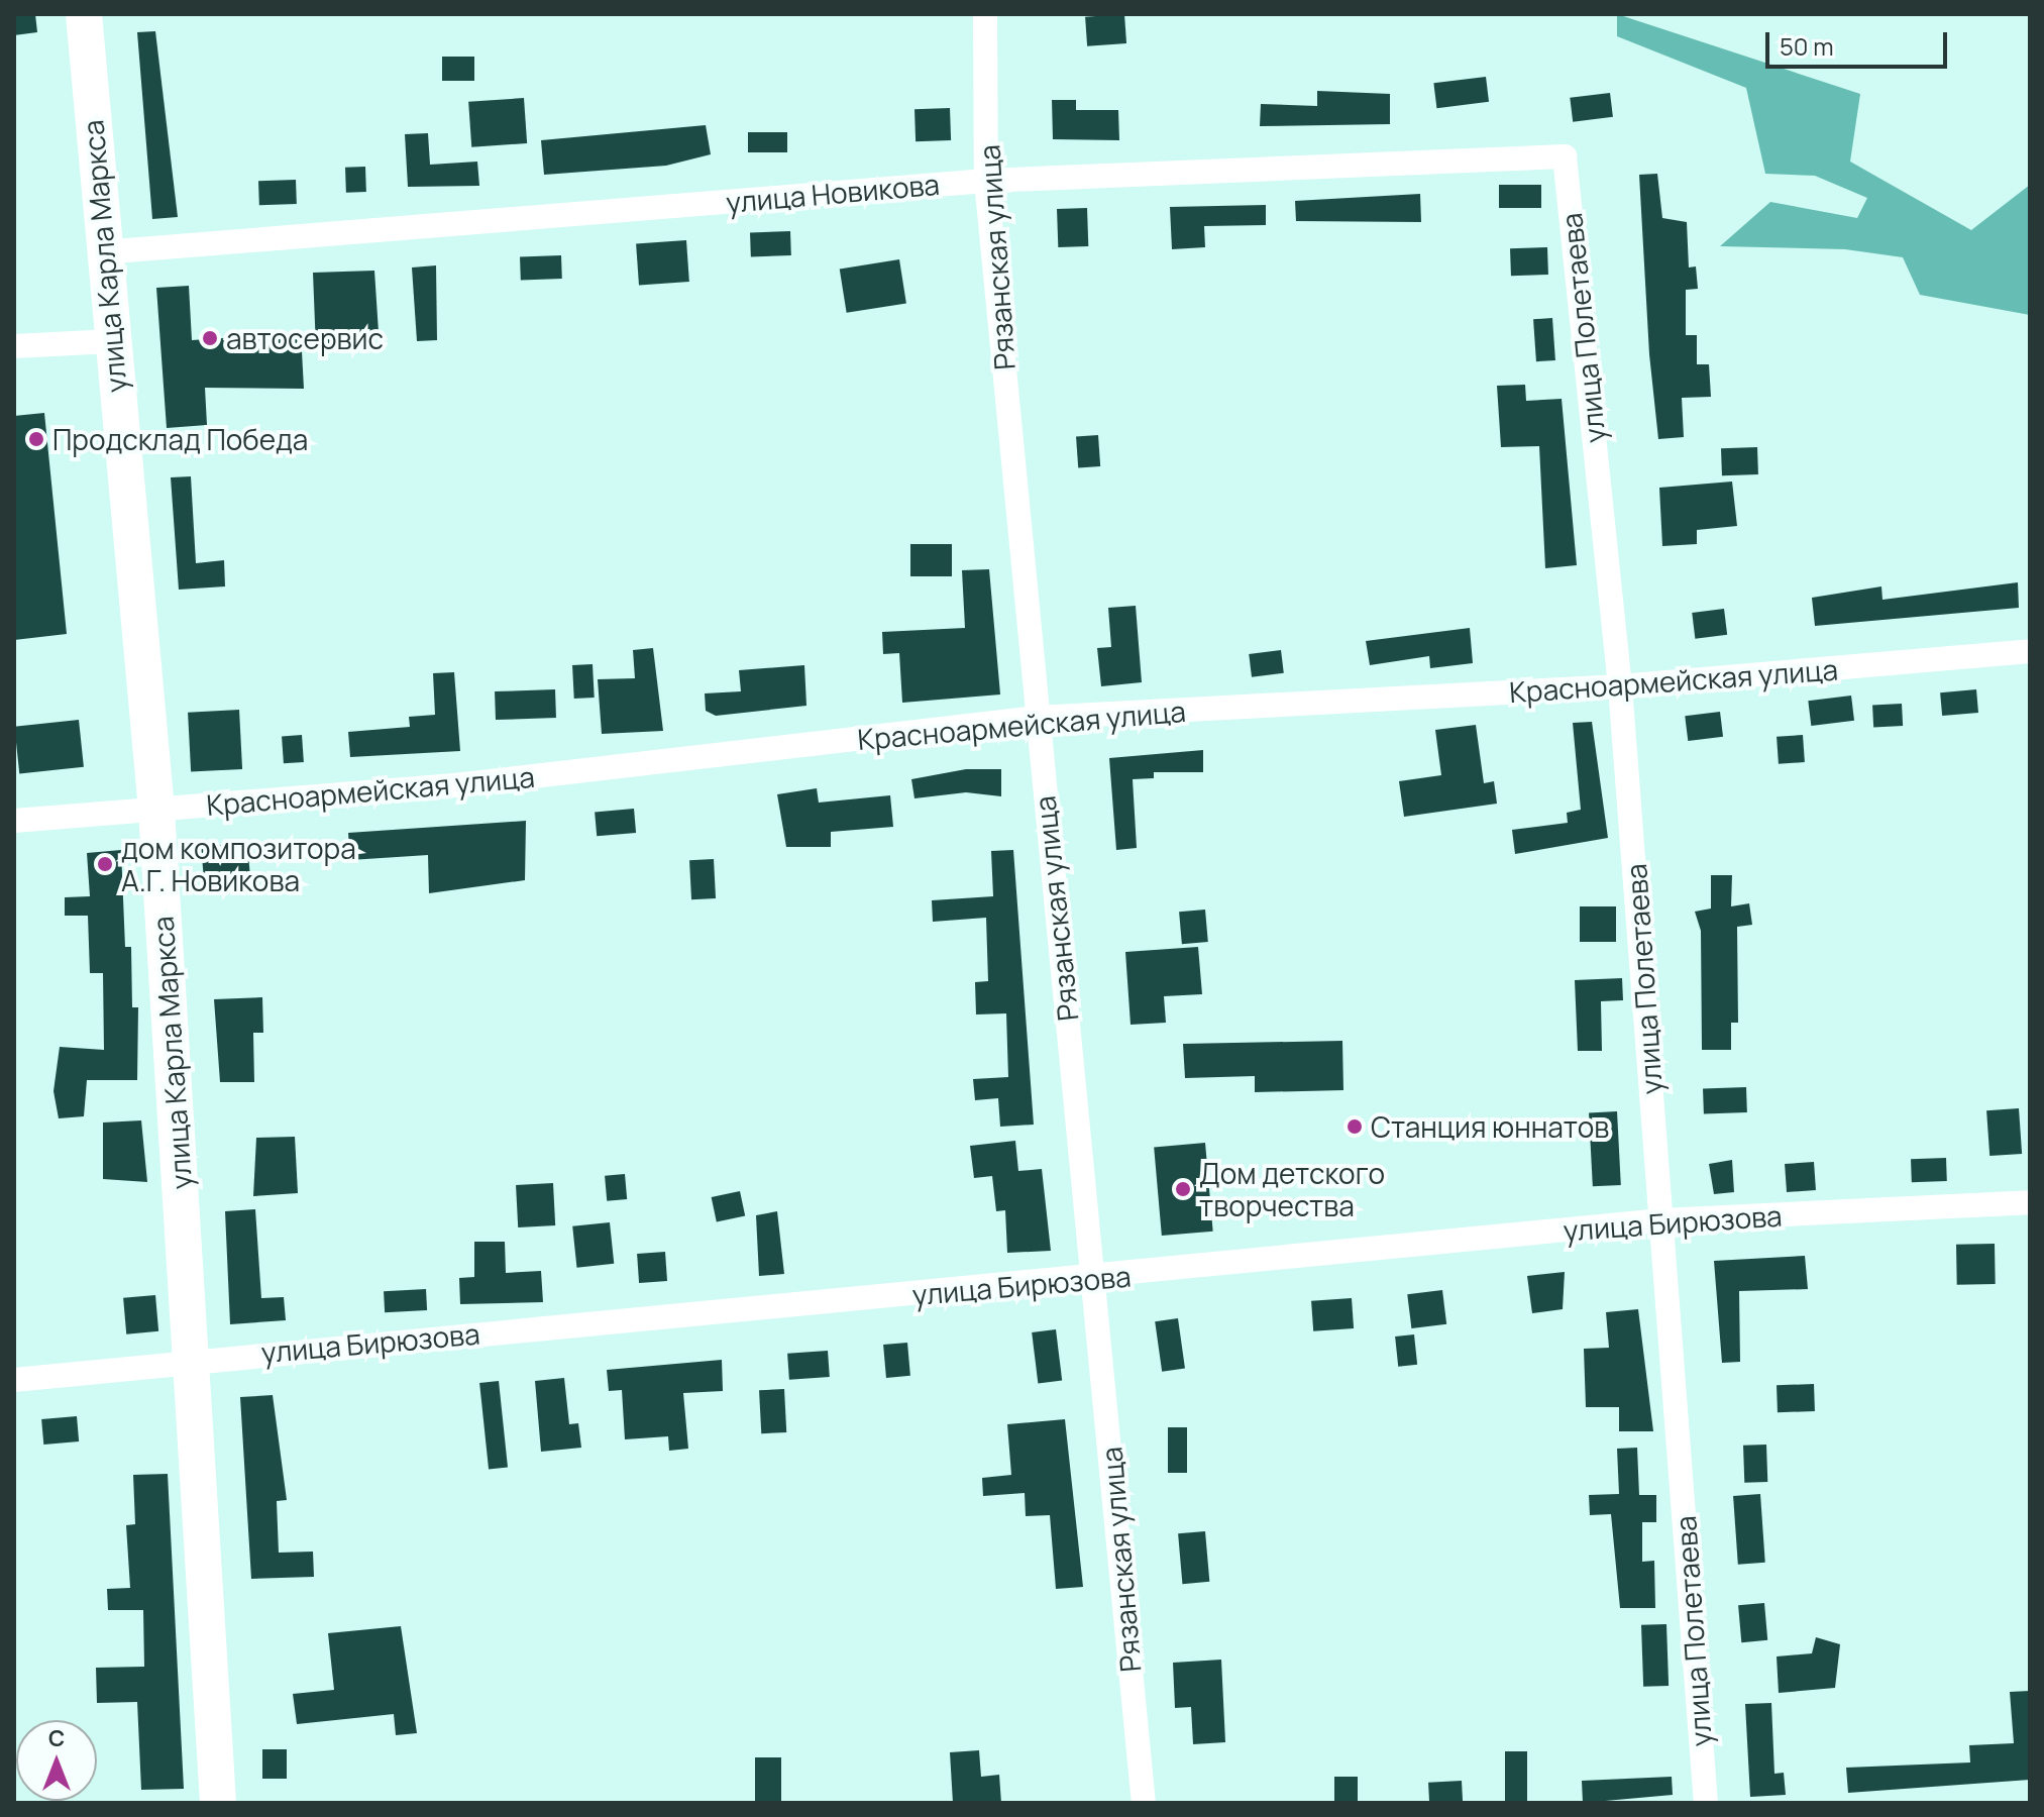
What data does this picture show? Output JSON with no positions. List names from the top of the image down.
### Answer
{
  "streets": {
    "main road": ["улица Карла Маркса"],
    "street": [
      "улица Новикова",
      "Рязанская улица",
      "улица Полетаева",
      "Красноармейская улица",
      "улица Бирюзова"
    ]
  },
  "crossings": [
    ["улица Новикова", "улица Карла Маркса"],
    ["улица Новикова", "Рязанская улица"],
    ["улица Новикова", "улица Полетаева"],
    ["улица Карла Маркса", "Красноармейская улица"],
    ["улица Карла Маркса", "улица Бирюзова"],
    ["Рязанская улица", "Красноармейская улица"],
    ["Рязанская улица", "улица Бирюзова"],
    ["улица Полетаева", "Красноармейская улица"],
    ["улица Полетаева", "улица Бирюзова"]
  ],
  "places": [
    "автосервис",
    "Продсклад Победа",
    "дом композитора А.Г. Новикова",
    "Станция юннатов",
    "Дом детского творчества"
  ],
  "scale_bar": "50 m",
  "north": "top"
}
